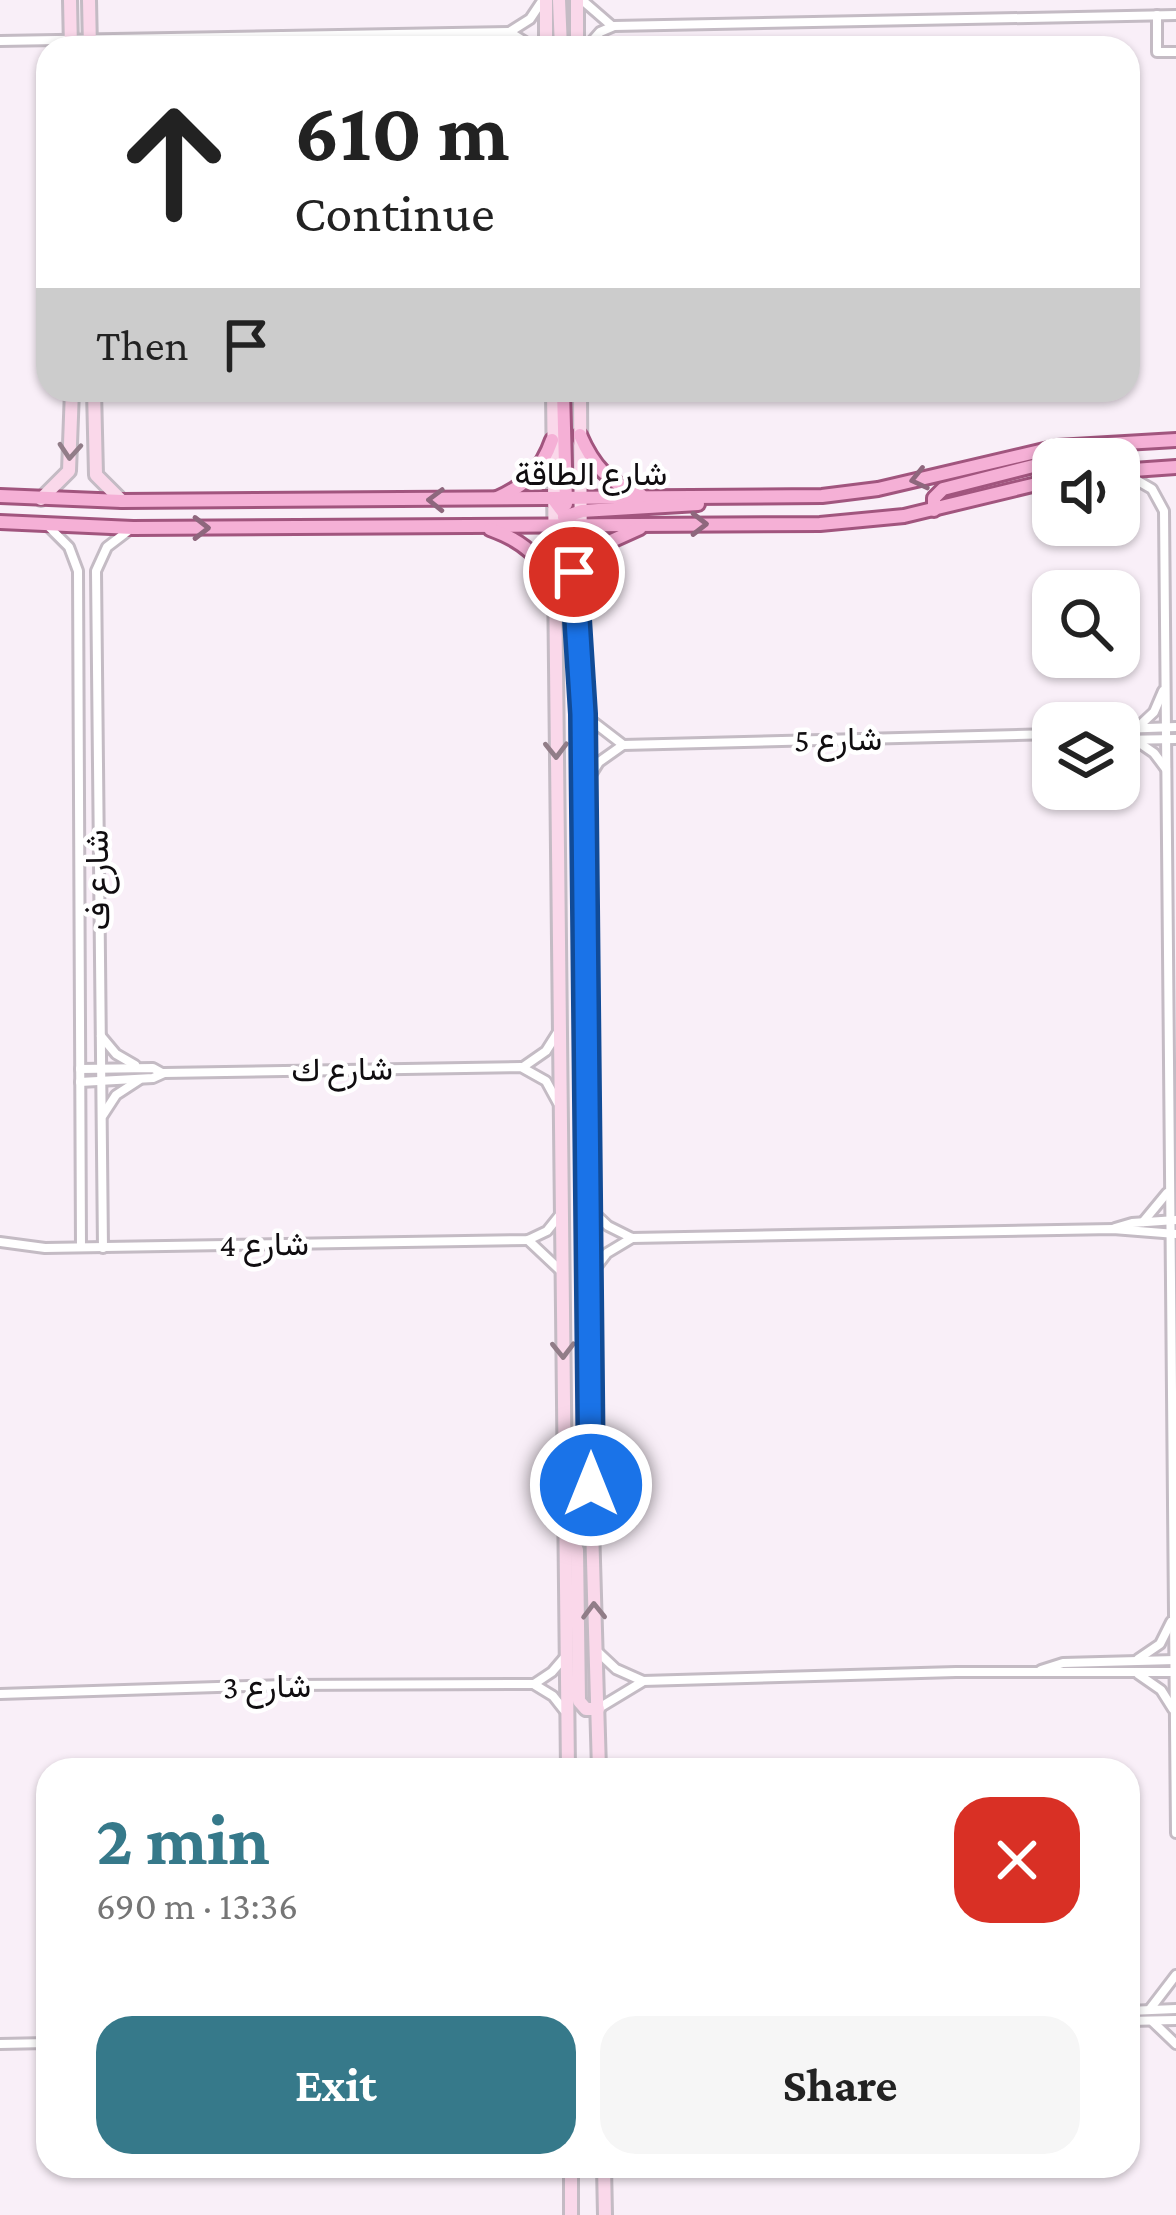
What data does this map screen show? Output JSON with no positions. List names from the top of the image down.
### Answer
{
  "streets": {
    "main road": ["شارع الطاقة"],
    "street": [
      "شارع 5",
      "شارع ف",
      "شارع ك",
      "شارع 4",
      "شارع 3"
    ]
  },
  "crossings": [
    ["شارع الطاقة", "شارع ف"],
    ["شارع ف", "شارع ك"],
    ["شارع ف", "شارع 4"]
  ],
  "page": {
    "turn": ["610 m", "Continue"],
    "then": "Then",
    "heading": ["2 min", "690 m · 13:36"],
    "buttons": ["Exit", "Share"]
  }
}
